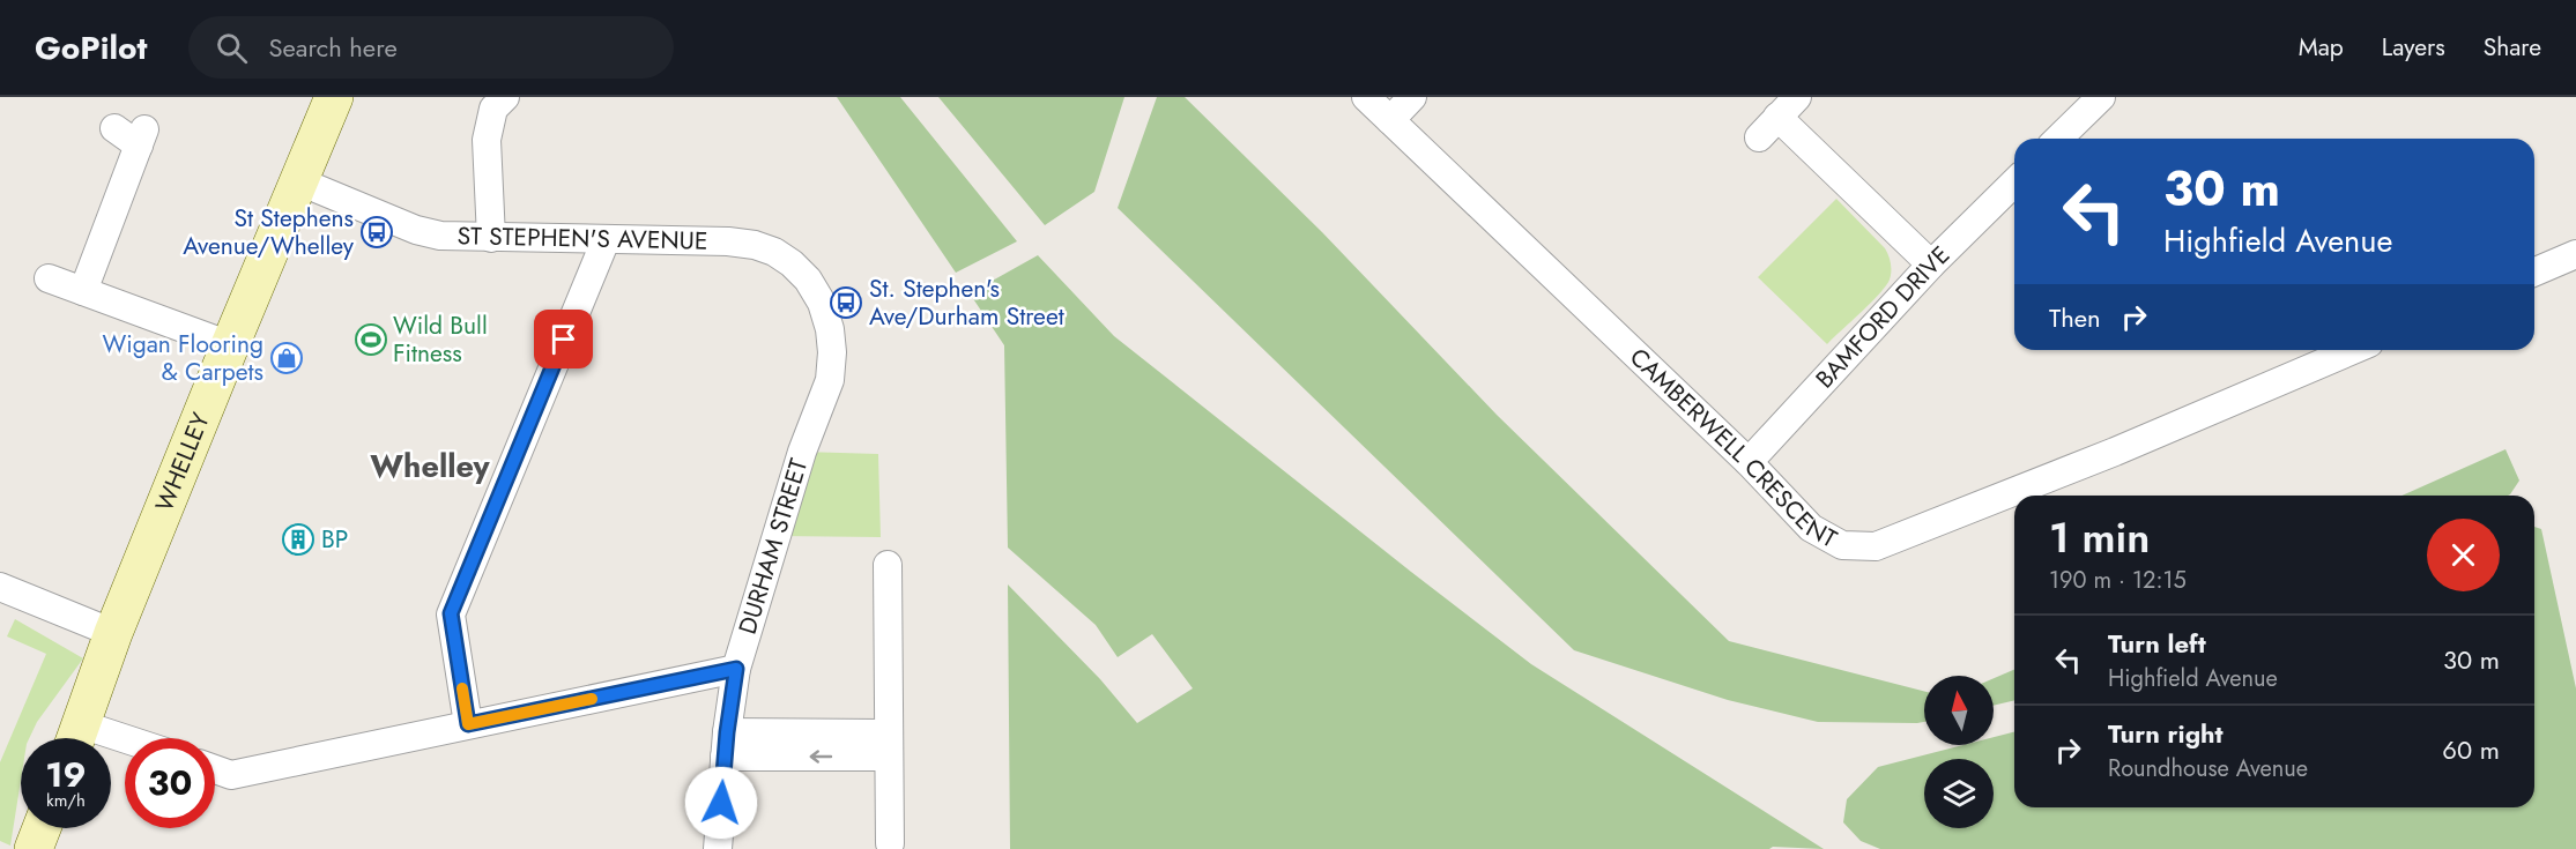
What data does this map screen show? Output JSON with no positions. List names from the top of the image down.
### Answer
{
  "streets": {
    "main road": ["WHELLEY"],
    "street": [
      "ST STEPHEN'S AVENUE",
      "BAMFORD DRIVE",
      "CAMBERWELL CRESCENT",
      "DURHAM STREET"
    ]
  },
  "crossings": [
    ["ST STEPHEN'S AVENUE", "WHELLEY"],
    ["ST STEPHEN'S AVENUE", "DURHAM STREET"],
    ["BAMFORD DRIVE", "CAMBERWELL CRESCENT"]
  ],
  "districts": ["Whelley"],
  "places": {
    "bus stop": ["St Stephens Avenue/Whelley", "St. Stephen's Ave/Durham Street"],
    "sports": ["Wild Bull Fitness"],
    "shop": ["Wigan Flooring & Carpets"],
    "building": ["BP"]
  },
  "north": "top",
  "page": {
    "header": "GoPilot",
    "search": "Search here",
    "nav": ["Map", "Layers", "Share"],
    "turn": ["30 m", "Highfield Avenue"],
    "then": "Then",
    "heading": ["1 min", "190 m · 12:15"],
    "list": [
      {
        "name": "Turn left",
        "note": "Highfield Avenue",
        "value": "30 m"
      },
      {
        "name": "Turn right",
        "note": "Roundhouse Avenue",
        "value": "60 m"
      }
    ],
    "speed": "19 km/h",
    "limit": "30"
  }
}
